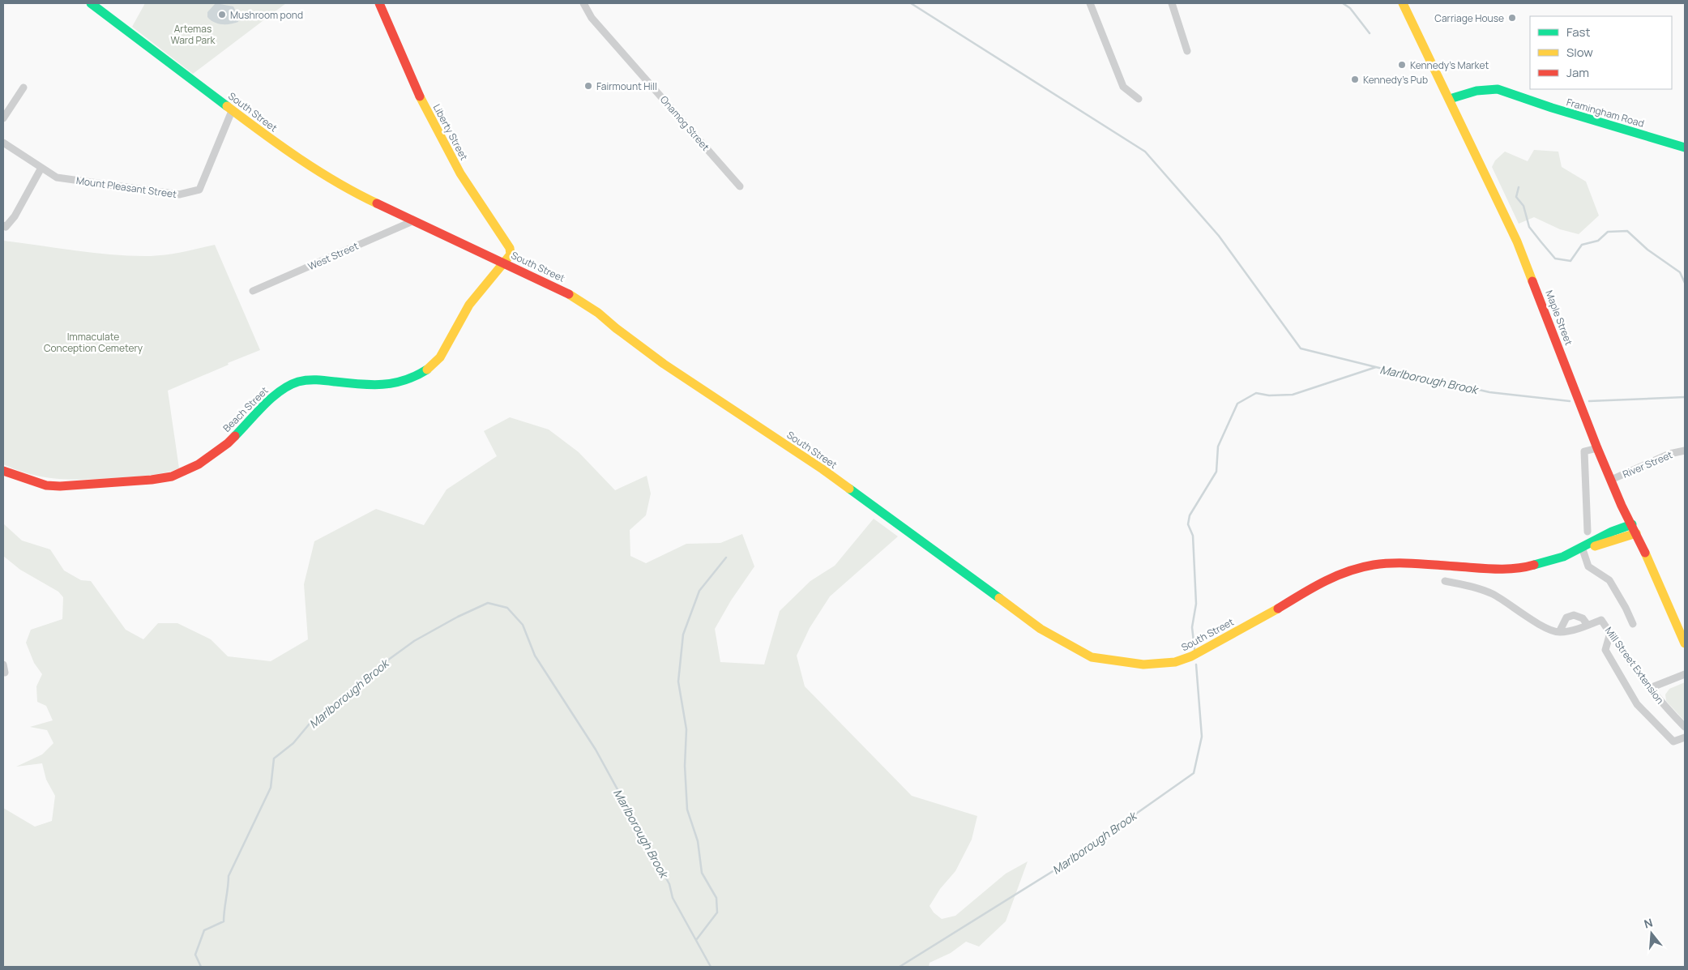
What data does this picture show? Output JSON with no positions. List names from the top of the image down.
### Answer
{
  "streets": {
    "main road": [
      "South Street",
      "Framingham Road",
      "Liberty Street",
      "Maple Street",
      "Beach Street"
    ],
    "street": [
      "Onamog Street",
      "Mount Pleasant Street",
      "West Street",
      "River Street",
      "Mill Street Extension"
    ]
  },
  "crossings": [
    ["South Street", "Liberty Street"],
    ["South Street", "Mount Pleasant Street"],
    ["South Street", "West Street"],
    ["South Street", "Maple Street"],
    ["South Street", "Beach Street"],
    ["Framingham Road", "Maple Street"],
    ["Liberty Street", "Beach Street"],
    ["Maple Street", "River Street"]
  ],
  "water": ["Marlborough Brook"],
  "parks": ["Artemas Ward Park", "Immaculate Conception Cemetery"],
  "places": [
    "Mushroom pond",
    "Carriage House",
    "Kennedy's Market",
    "Kennedy's Pub",
    "Fairmount Hill"
  ],
  "legend": ["Fast", "Slow", "Jam"],
  "north": "top"
}
